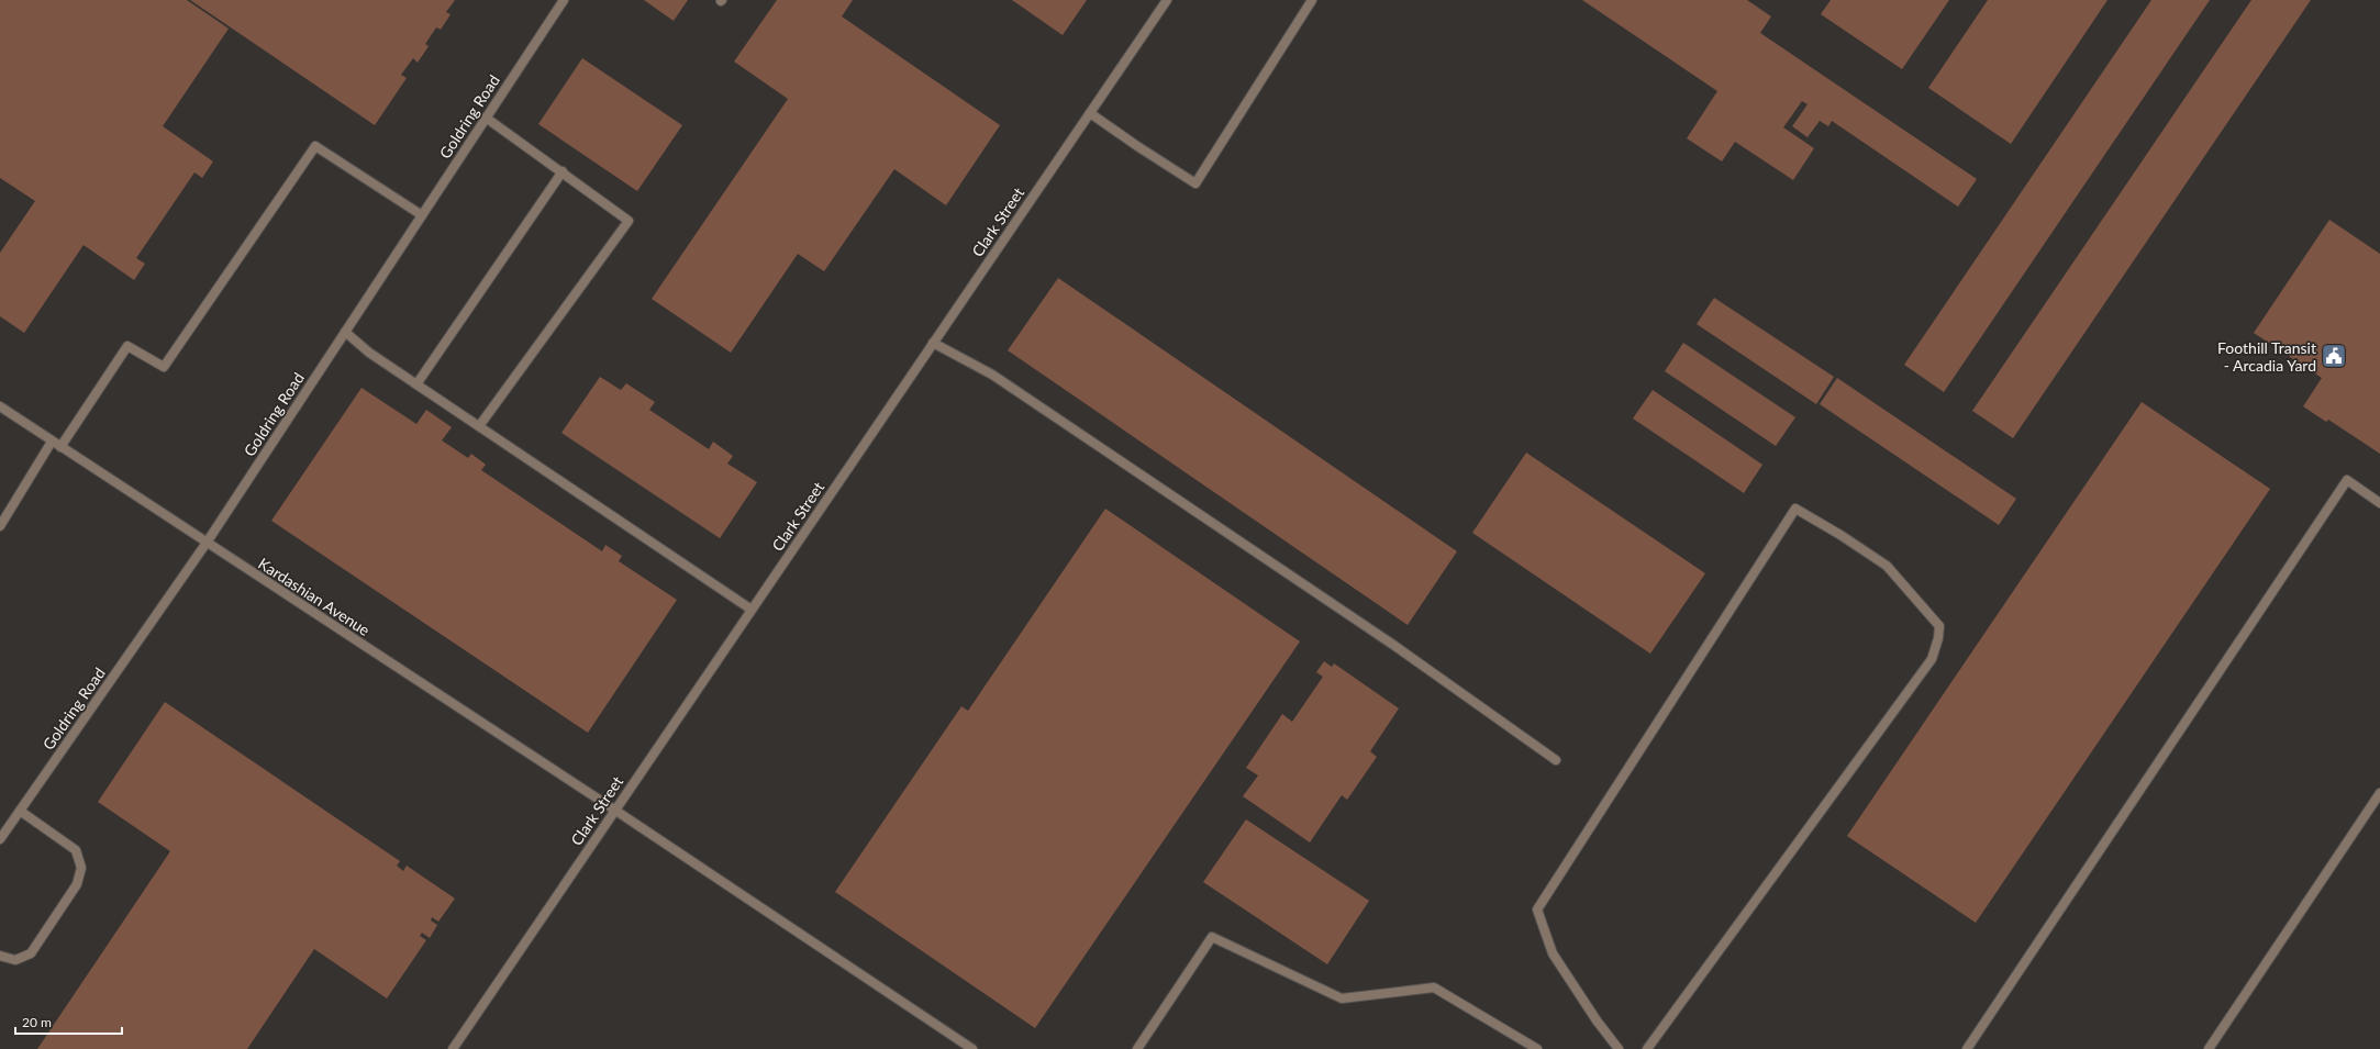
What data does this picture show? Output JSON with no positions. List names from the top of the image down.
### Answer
{
  "streets": {
    "street": ["Goldring Road", "Clark Street", "Kardashian Avenue"]
  },
  "crossings": [
    ["Goldring Road", "Kardashian Avenue"],
    ["Clark Street", "Kardashian Avenue"]
  ],
  "places": {
    "public building": ["Foothill Transit - Arcadia Yard"]
  },
  "scale_bar": "20 m"
}
